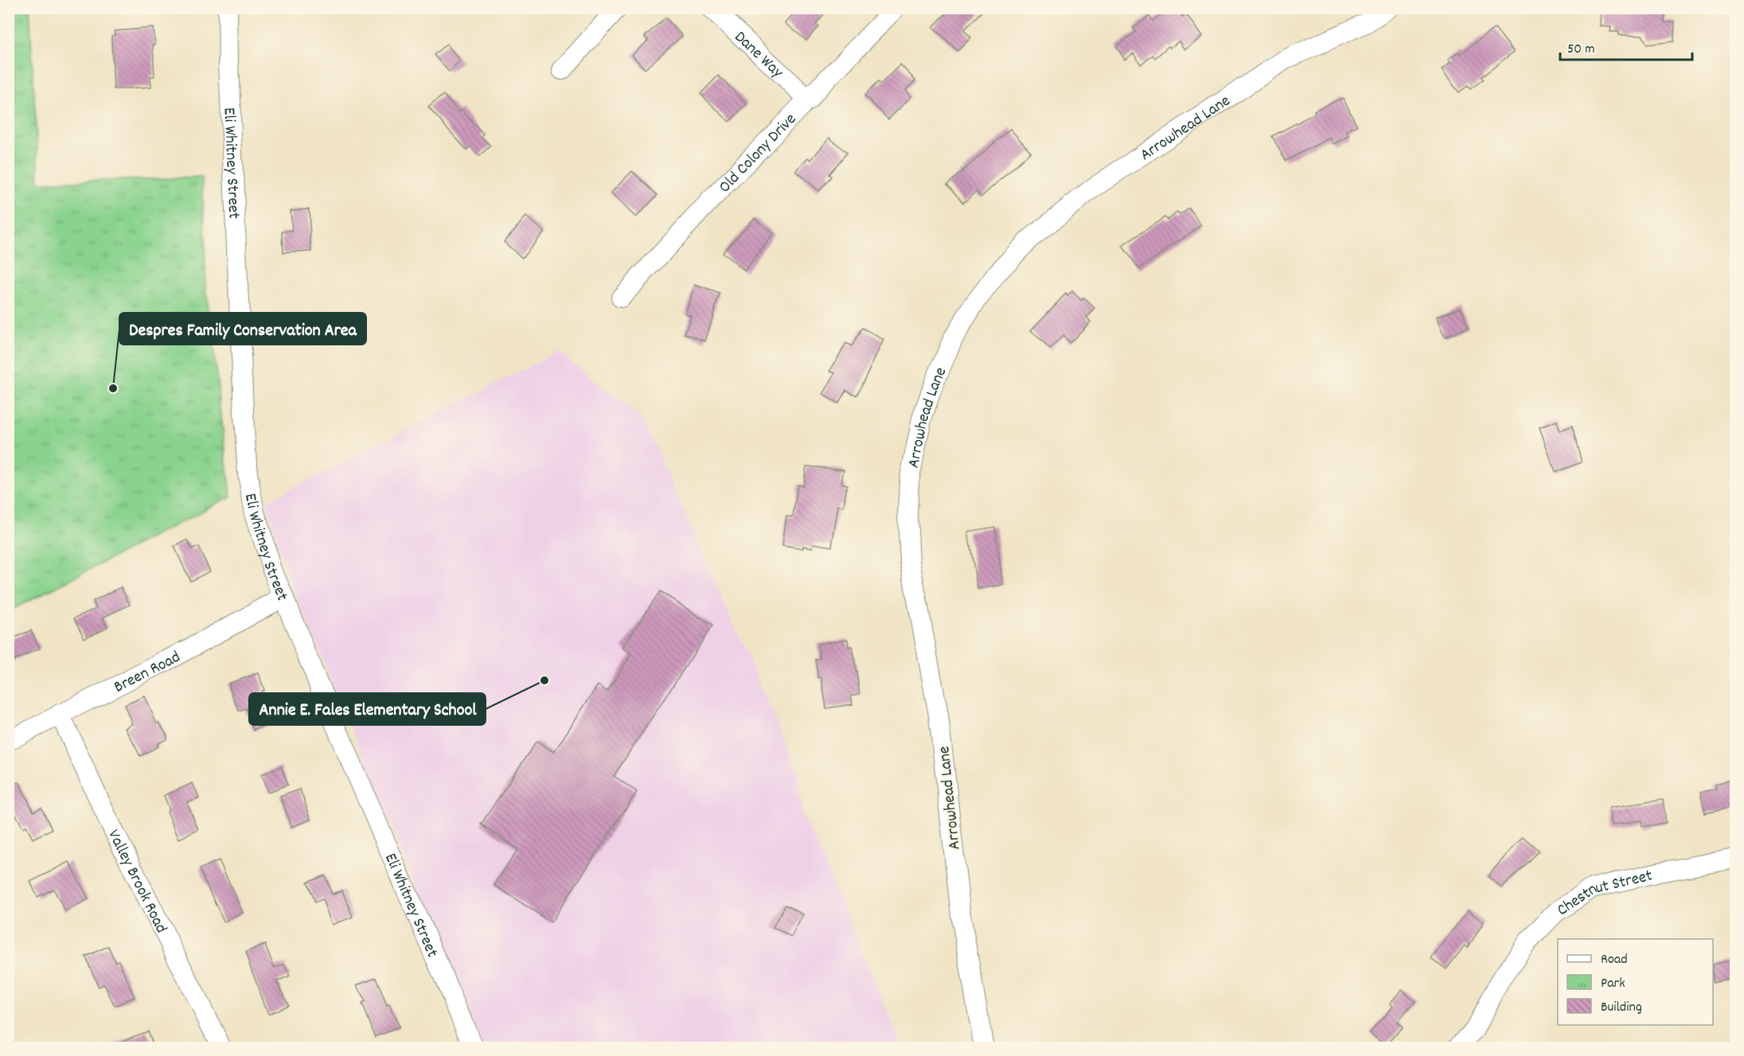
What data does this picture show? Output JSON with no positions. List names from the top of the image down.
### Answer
{
  "streets": {
    "street": [
      "Dane Way",
      "Arrowhead Lane",
      "Old Colony Drive",
      "Eli Whitney Street",
      "Breen Road",
      "Valley Brook Road",
      "Chestnut Street"
    ]
  },
  "crossings": [
    ["Dane Way", "Old Colony Drive"],
    ["Eli Whitney Street", "Breen Road"],
    ["Breen Road", "Valley Brook Road"]
  ],
  "places": ["Despres Family Conservation Area", "Annie E. Fales Elementary School"],
  "legend": ["Road", "Park", "Building"],
  "scale_bar": "50 m"
}
